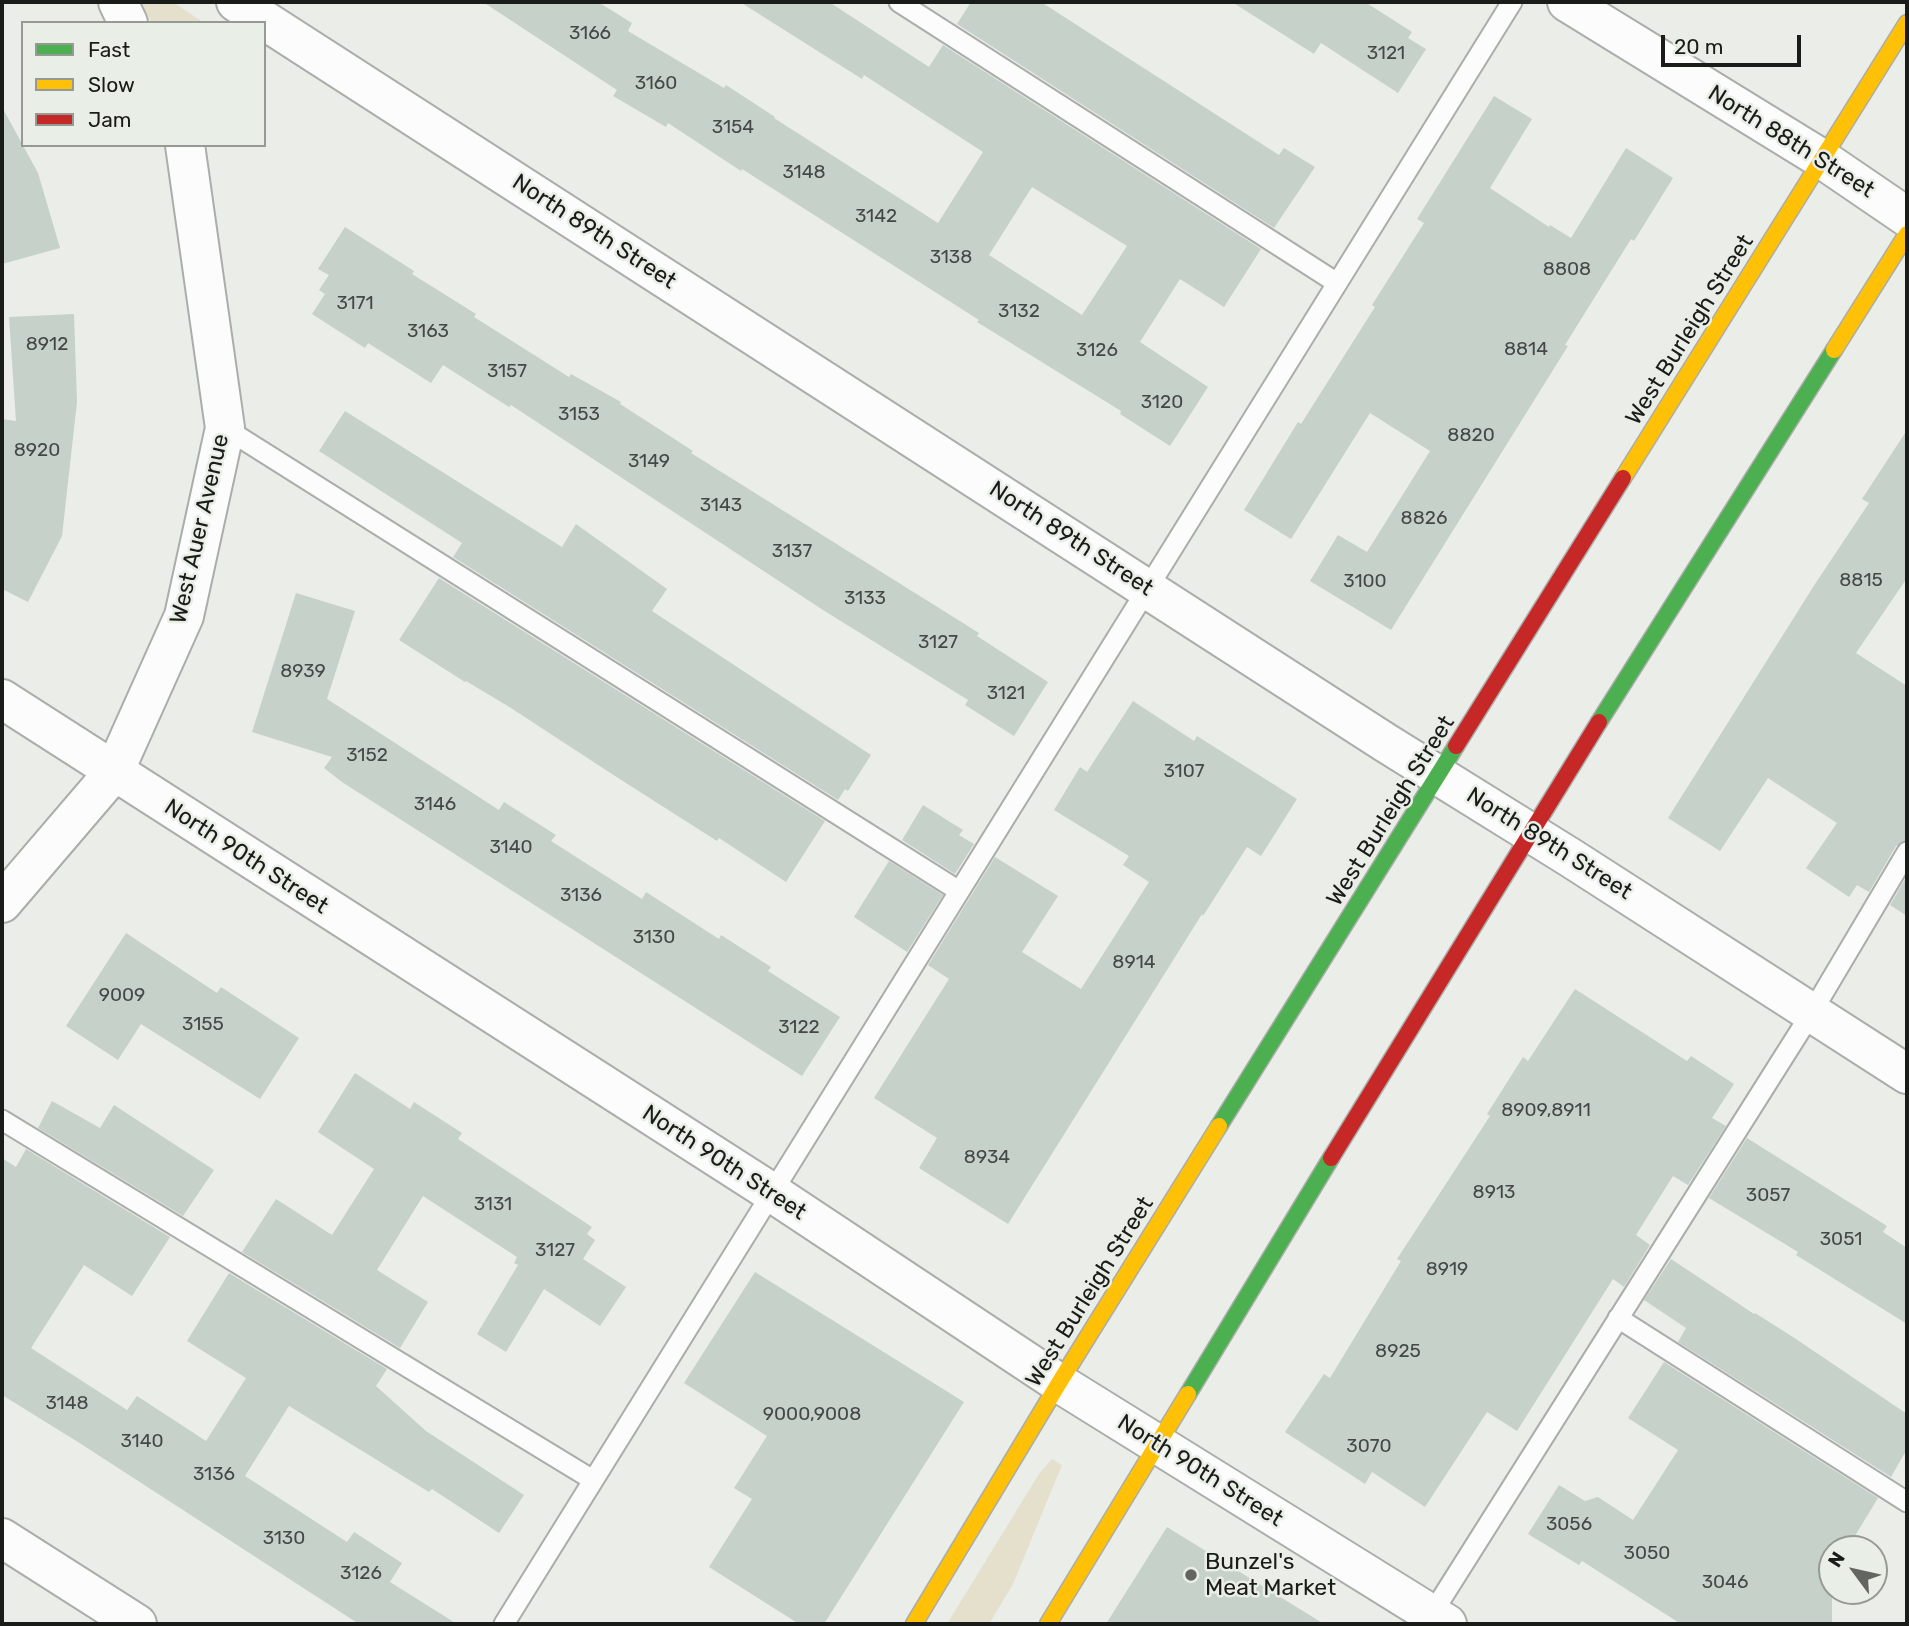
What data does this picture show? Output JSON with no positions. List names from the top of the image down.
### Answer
{
  "streets": {
    "main road": ["West Burleigh Street"],
    "street": [
      "North 88th Street",
      "North 89th Street",
      "West Auer Avenue",
      "North 90th Street"
    ]
  },
  "crossings": [
    ["North 88th Street", "West Burleigh Street"],
    ["North 89th Street", "West Burleigh Street"],
    ["West Burleigh Street", "North 90th Street"],
    ["West Auer Avenue", "North 90th Street"]
  ],
  "places": ["Bunzel's Meat Market"],
  "house_numbers": [
    "3166",
    "3121",
    "3160",
    "3154",
    "3148",
    "3142",
    "3138",
    "8808",
    "3171",
    "3132",
    "3163",
    "8912",
    "8814",
    "3126",
    "3157",
    "3120",
    "3153",
    "8820",
    "8920",
    "3149",
    "3143",
    "8826",
    "3137",
    "8815",
    "3100",
    "3133",
    "3127",
    "8939",
    "3121",
    "3152",
    "3107",
    "3146",
    "3140",
    "3136",
    "3130",
    "8914",
    "9009",
    "3155",
    "3122",
    "8909,8911",
    "8934",
    "8913",
    "3057",
    "3131",
    "3051",
    "3127",
    "8919",
    "8925",
    "3148",
    "9000,9008",
    "3140",
    "3070",
    "3136",
    "3056",
    "3130",
    "3050",
    "3126",
    "3046"
  ],
  "legend": ["Fast", "Slow", "Jam"],
  "scale_bar": "20 m",
  "north": "top left"
}
